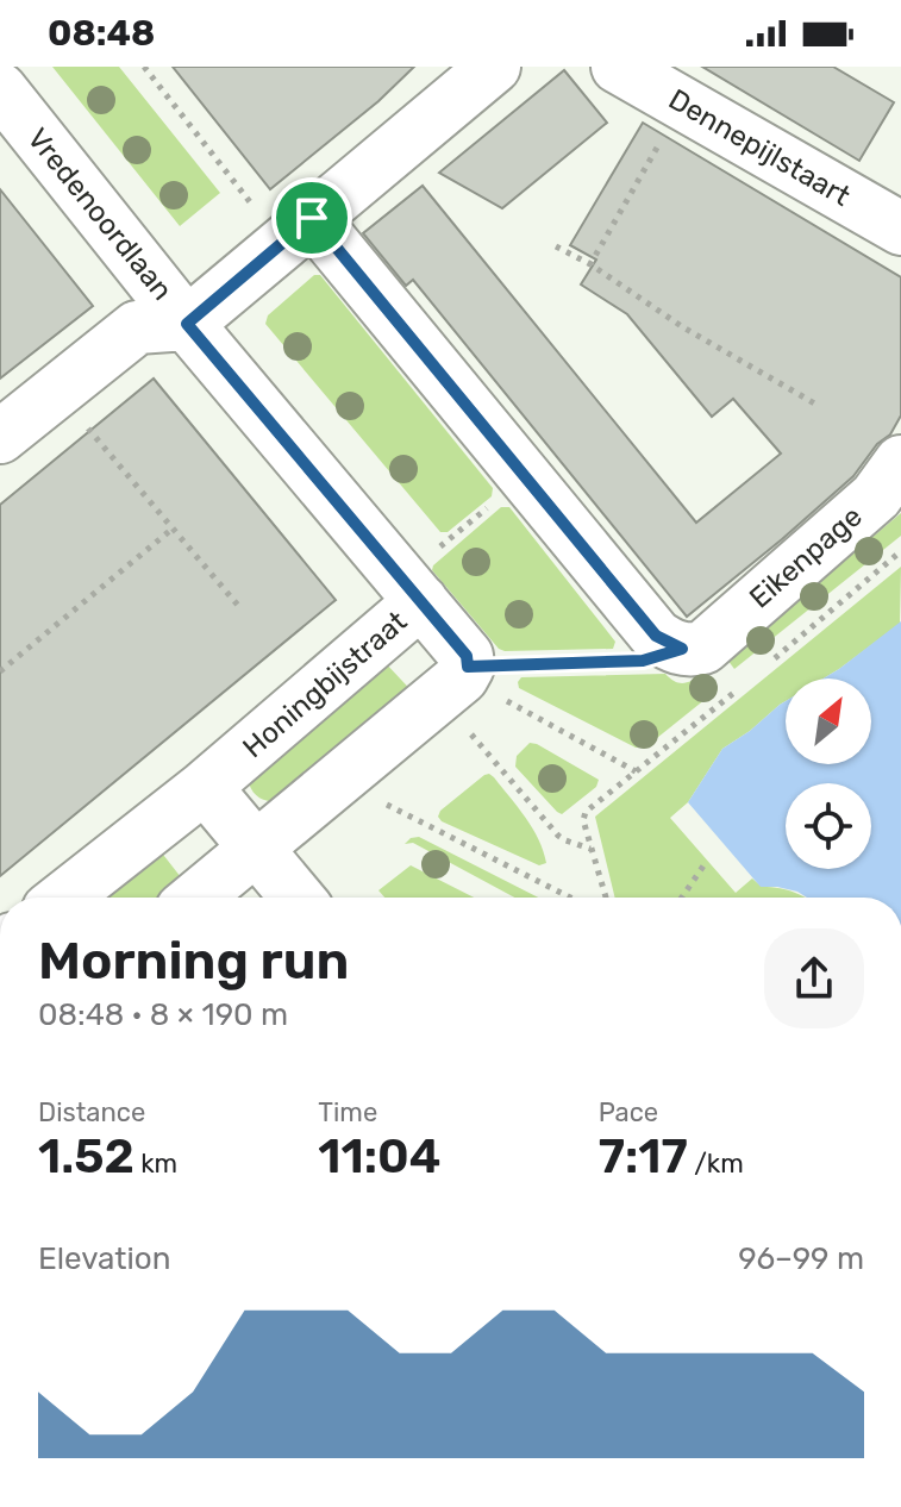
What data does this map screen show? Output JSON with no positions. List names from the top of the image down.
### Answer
{
  "streets": {
    "street": [
      "Dennepijlstaart",
      "Vredenoordlaan",
      "Eikenpage",
      "Honingbijstraat"
    ]
  },
  "crossings": [
    ["Vredenoordlaan", "Honingbijstraat"]
  ],
  "north": "top right",
  "page": {
    "status": "08:48",
    "heading": ["Morning run", "08:48 · 8 × 190 m"],
    "stats": [
      ["Distance", "1.52 km"],
      ["Time", "11:04"],
      ["Pace", "7:17 /km"]
    ],
    "chart": ["Elevation", "96–99 m"]
  }
}
